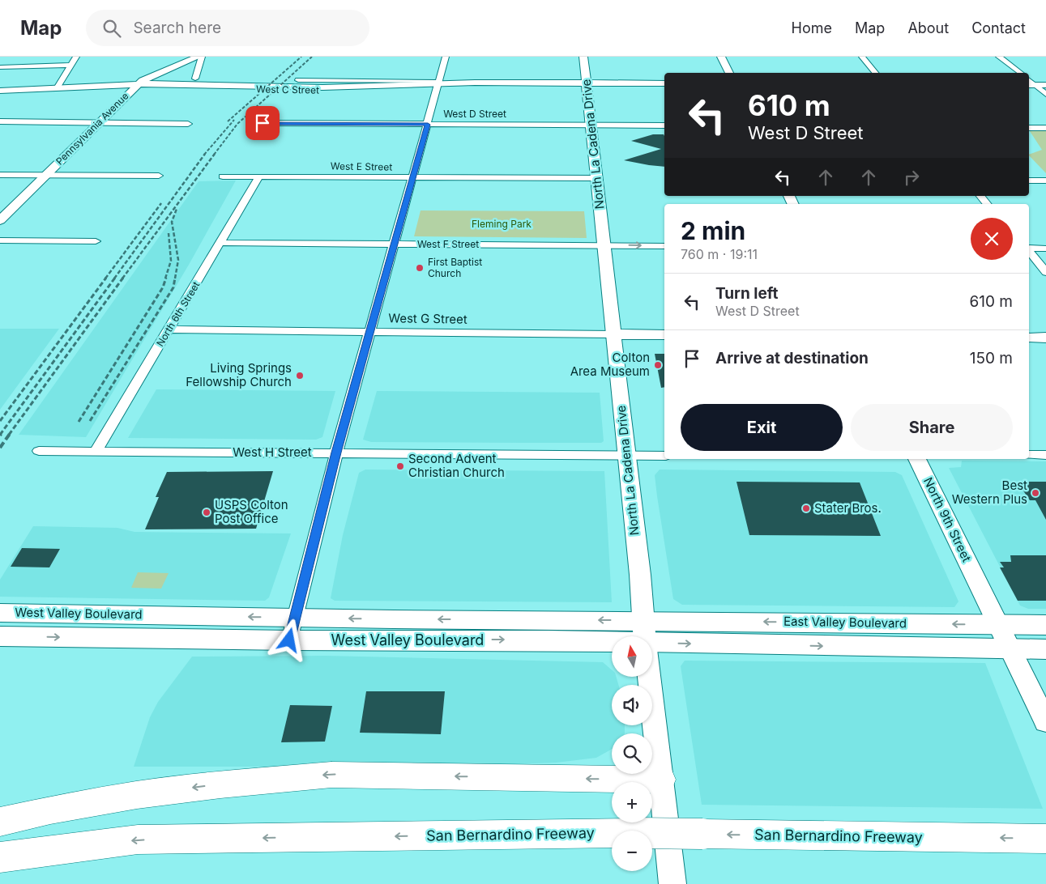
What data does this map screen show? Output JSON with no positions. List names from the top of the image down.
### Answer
{
  "streets": {
    "highway": ["San Bernardino Freeway"],
    "main road": ["West Valley Boulevard", "East Valley Boulevard"],
    "street": [
      "West C Street",
      "West D Street",
      "Pennsylvania Avenue",
      "North La Cadena Drive",
      "West E Street",
      "West F Street",
      "North 6th Street",
      "West G Street",
      "West H Street",
      "North 9th Street"
    ]
  },
  "crossings": [
    ["West C Street", "Pennsylvania Avenue"],
    ["West C Street", "North La Cadena Drive"],
    ["West D Street", "North La Cadena Drive"],
    ["North La Cadena Drive", "West E Street"],
    ["North La Cadena Drive", "West F Street"],
    ["North La Cadena Drive", "West G Street"],
    ["North La Cadena Drive", "West H Street"],
    ["North La Cadena Drive", "West Valley Boulevard"],
    ["North La Cadena Drive", "East Valley Boulevard"],
    ["West E Street", "North 6th Street"],
    ["West F Street", "North 6th Street"],
    ["North 6th Street", "West G Street"],
    ["North 6th Street", "West H Street"],
    ["North 9th Street", "East Valley Boulevard"],
    ["West Valley Boulevard", "East Valley Boulevard"]
  ],
  "parks": ["Fleming Park"],
  "places": [
    "First Baptist Church",
    "Colton Area Museum",
    "Living Springs Fellowship Church",
    "Second Advent Christian Church",
    "Best Western Plus",
    "Stater Bros.",
    "USPS Colton Post Office"
  ],
  "north": "top",
  "page": {
    "header": "Map",
    "search": "Search here",
    "nav": [
      "Home",
      "Map",
      "About",
      "Contact"
    ],
    "turn": ["610 m", "West D Street"],
    "heading": ["2 min", "760 m · 19:11"],
    "list": [
      {
        "name": "Turn left",
        "note": "West D Street",
        "value": "610 m"
      },
      {
        "name": "Arrive at destination",
        "value": "150 m"
      }
    ],
    "buttons": ["Exit", "Share"],
    "map_buttons": ["+", "−"]
  }
}
